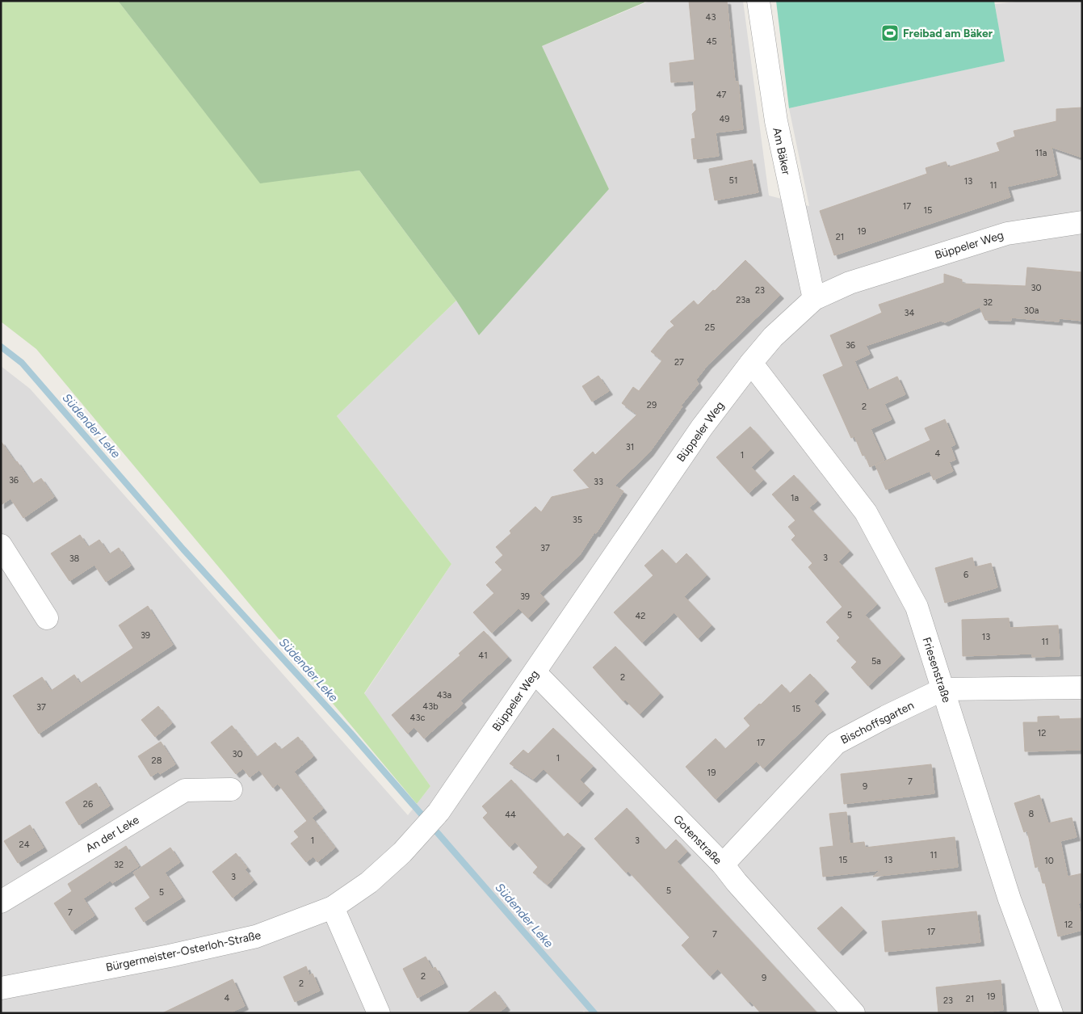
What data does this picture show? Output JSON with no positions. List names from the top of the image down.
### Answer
{
  "streets": {
    "street": [
      "Am Bäker",
      "Büppeler Weg",
      "Friesenstraße",
      "Bischoffsgarten",
      "An der Leke",
      "Gotenstraße",
      "Bürgermeister-Osterloh-Straße"
    ]
  },
  "crossings": [
    ["Am Bäker", "Büppeler Weg"],
    ["Büppeler Weg", "Friesenstraße"],
    ["Büppeler Weg", "Gotenstraße"],
    ["Büppeler Weg", "Bürgermeister-Osterloh-Straße"],
    ["Friesenstraße", "Bischoffsgarten"],
    ["Bischoffsgarten", "Gotenstraße"]
  ],
  "water": ["Südender Leke"],
  "places": {
    "sports": ["Freibad am Bäker"]
  },
  "house_numbers": [
    "43",
    "45",
    "47",
    "49",
    "11a",
    "51",
    "13",
    "11",
    "17",
    "15",
    "19",
    "21",
    "30",
    "23",
    "23a",
    "32",
    "30a",
    "34",
    "25",
    "36",
    "27",
    "29",
    "2",
    "31",
    "4",
    "1",
    "36",
    "33",
    "1a",
    "35",
    "37",
    "3",
    "38",
    "6",
    "39",
    "5",
    "42",
    "39",
    "13",
    "11",
    "41",
    "5a",
    "2",
    "43a",
    "43b",
    "37",
    "15",
    "43c",
    "12",
    "17",
    "30",
    "1",
    "28",
    "19",
    "7",
    "9",
    "26",
    "8",
    "44",
    "1",
    "3",
    "24",
    "11",
    "15",
    "13",
    "10",
    "32",
    "3",
    "5",
    "5",
    "7",
    "12",
    "17",
    "7",
    "2",
    "9",
    "2",
    "19",
    "4",
    "21",
    "23"
  ]
}
